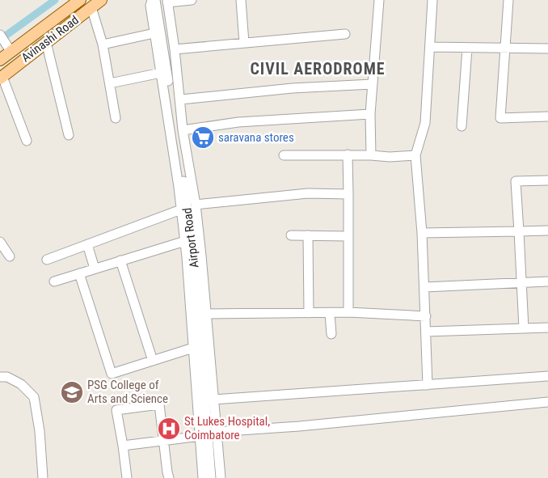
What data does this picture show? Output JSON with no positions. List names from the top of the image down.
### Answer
{
  "streets": {
    "main road": ["Avinashi Road"],
    "street": ["Airport Road"]
  },
  "districts": ["CIVIL AERODROME"],
  "places": {
    "supermarket": ["saravana stores"],
    "school or university": ["PSG College of Arts and Science"],
    "hospital": ["St Lukes Hospital, Coimbatore"]
  }
}
